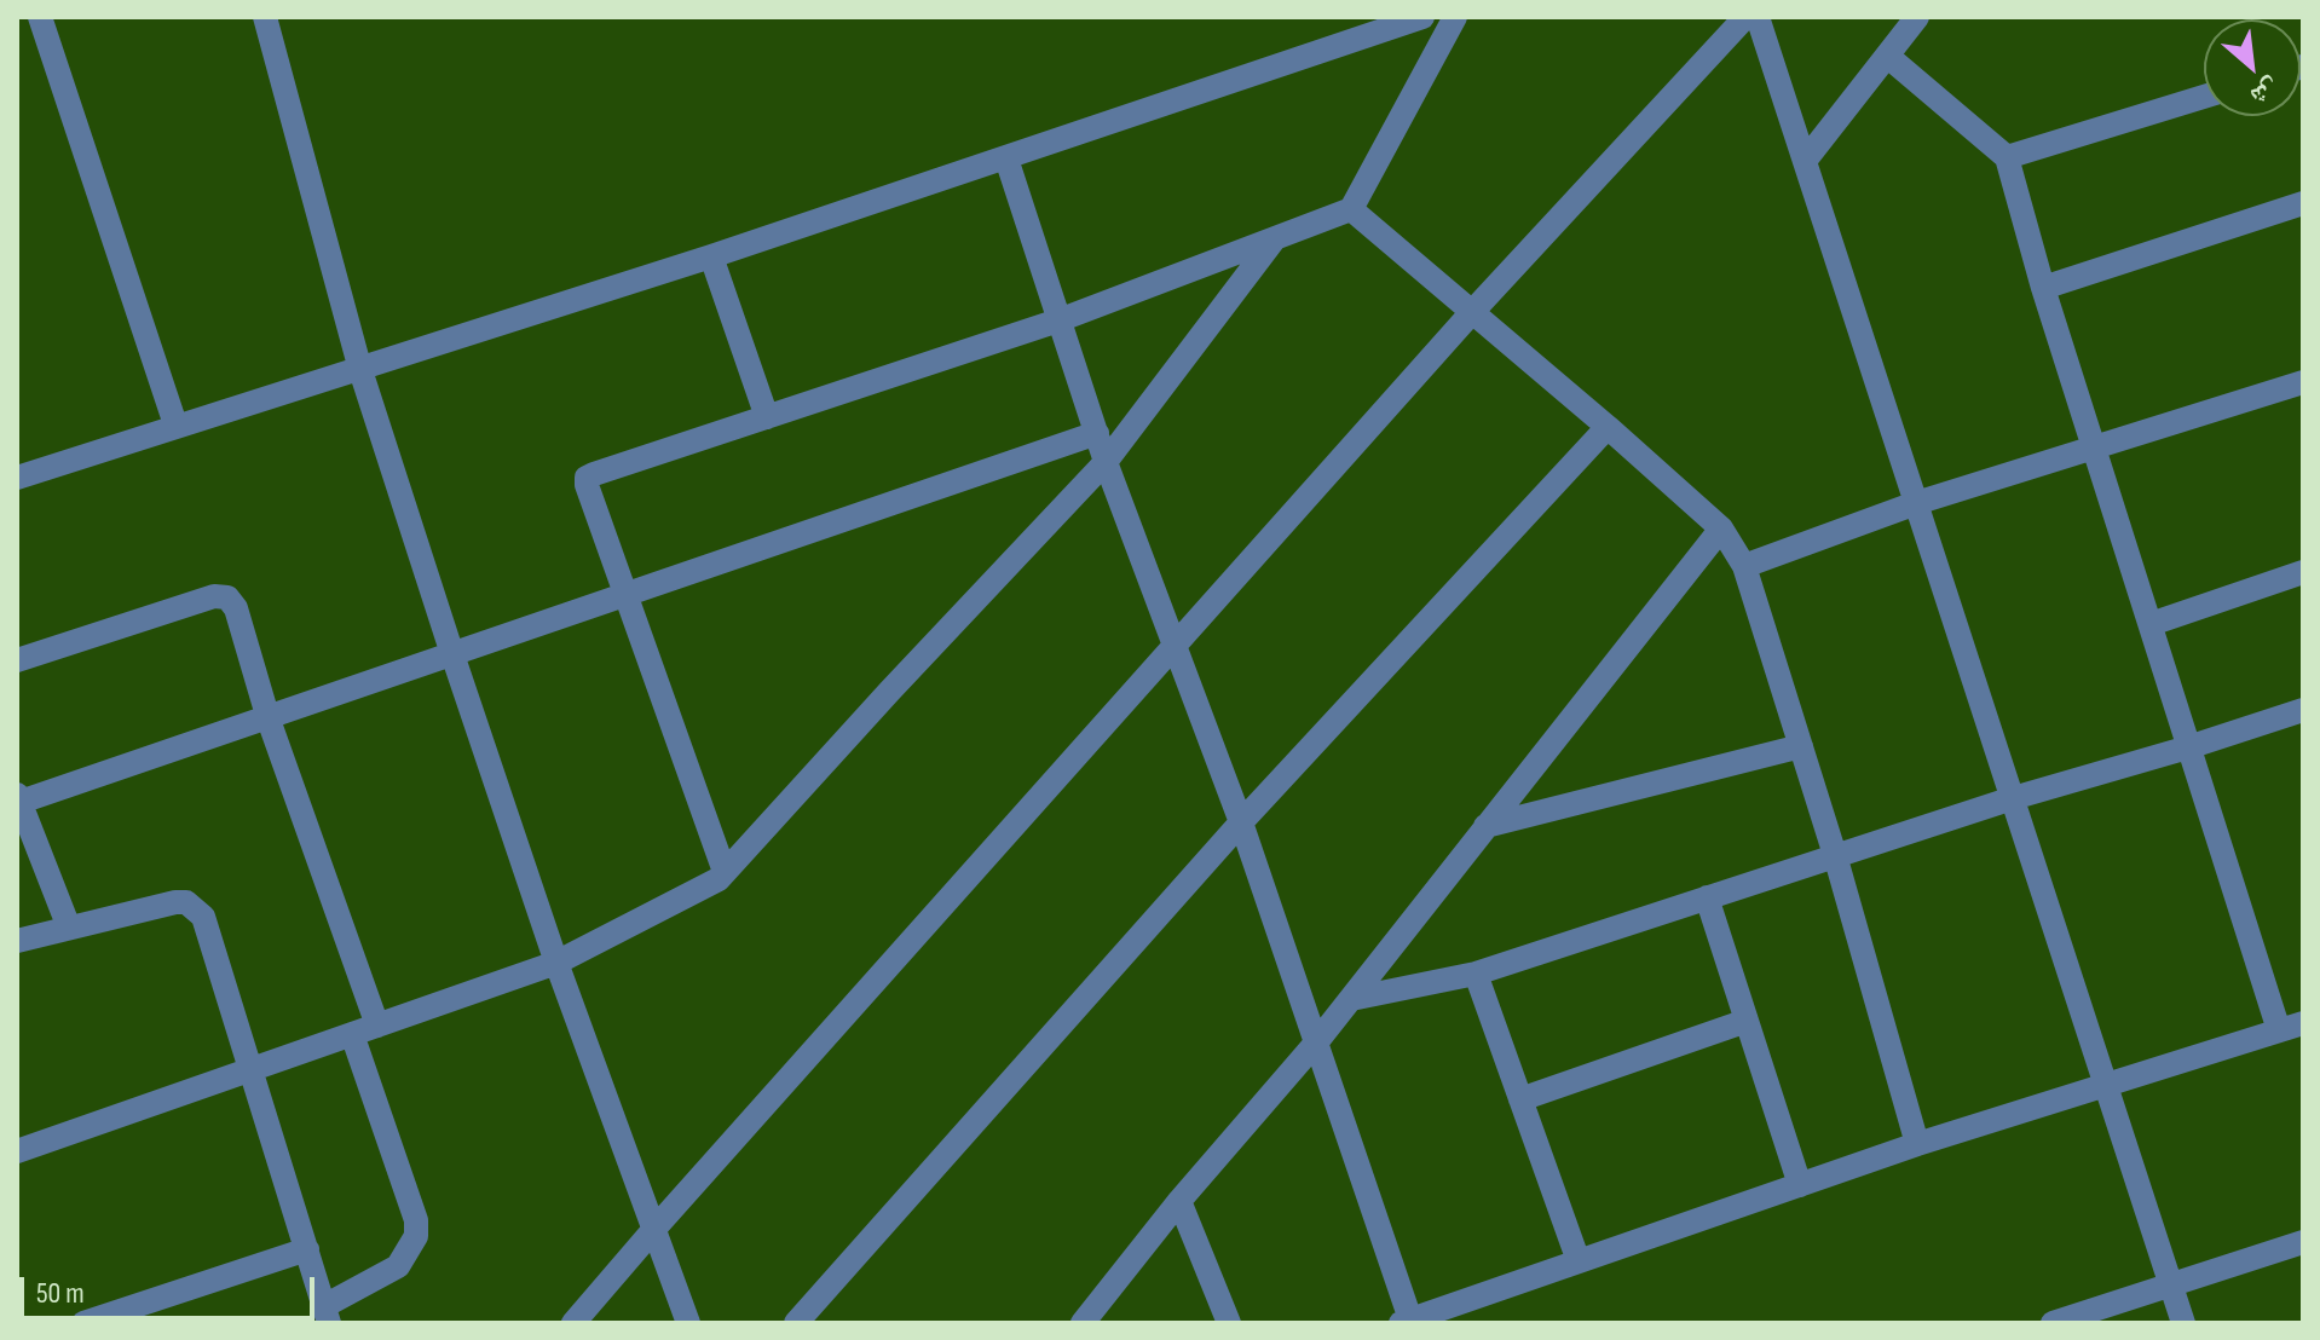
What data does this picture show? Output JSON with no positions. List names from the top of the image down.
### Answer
{
  "scale_bar": "50 m",
  "north": "bottom right"
}
